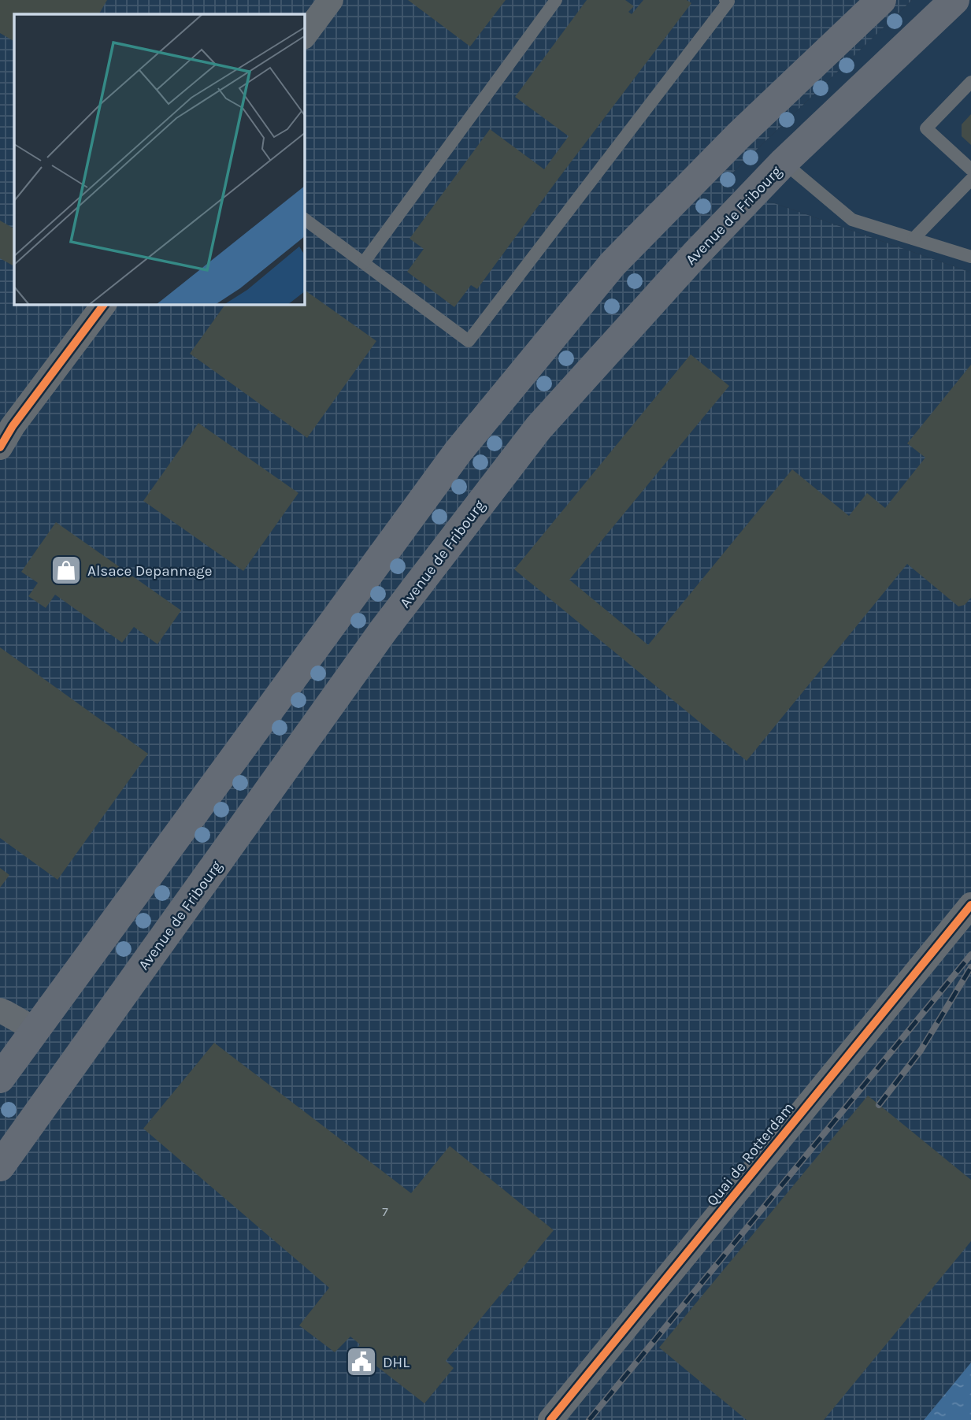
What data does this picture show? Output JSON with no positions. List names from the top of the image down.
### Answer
{
  "streets": {
    "main road": ["Avenue de Fribourg"],
    "street": ["Quai de Rotterdam"]
  },
  "places": {
    "shop": ["Alsace Depannage"],
    "public building": ["DHL"]
  },
  "house_numbers": ["7"]
}
